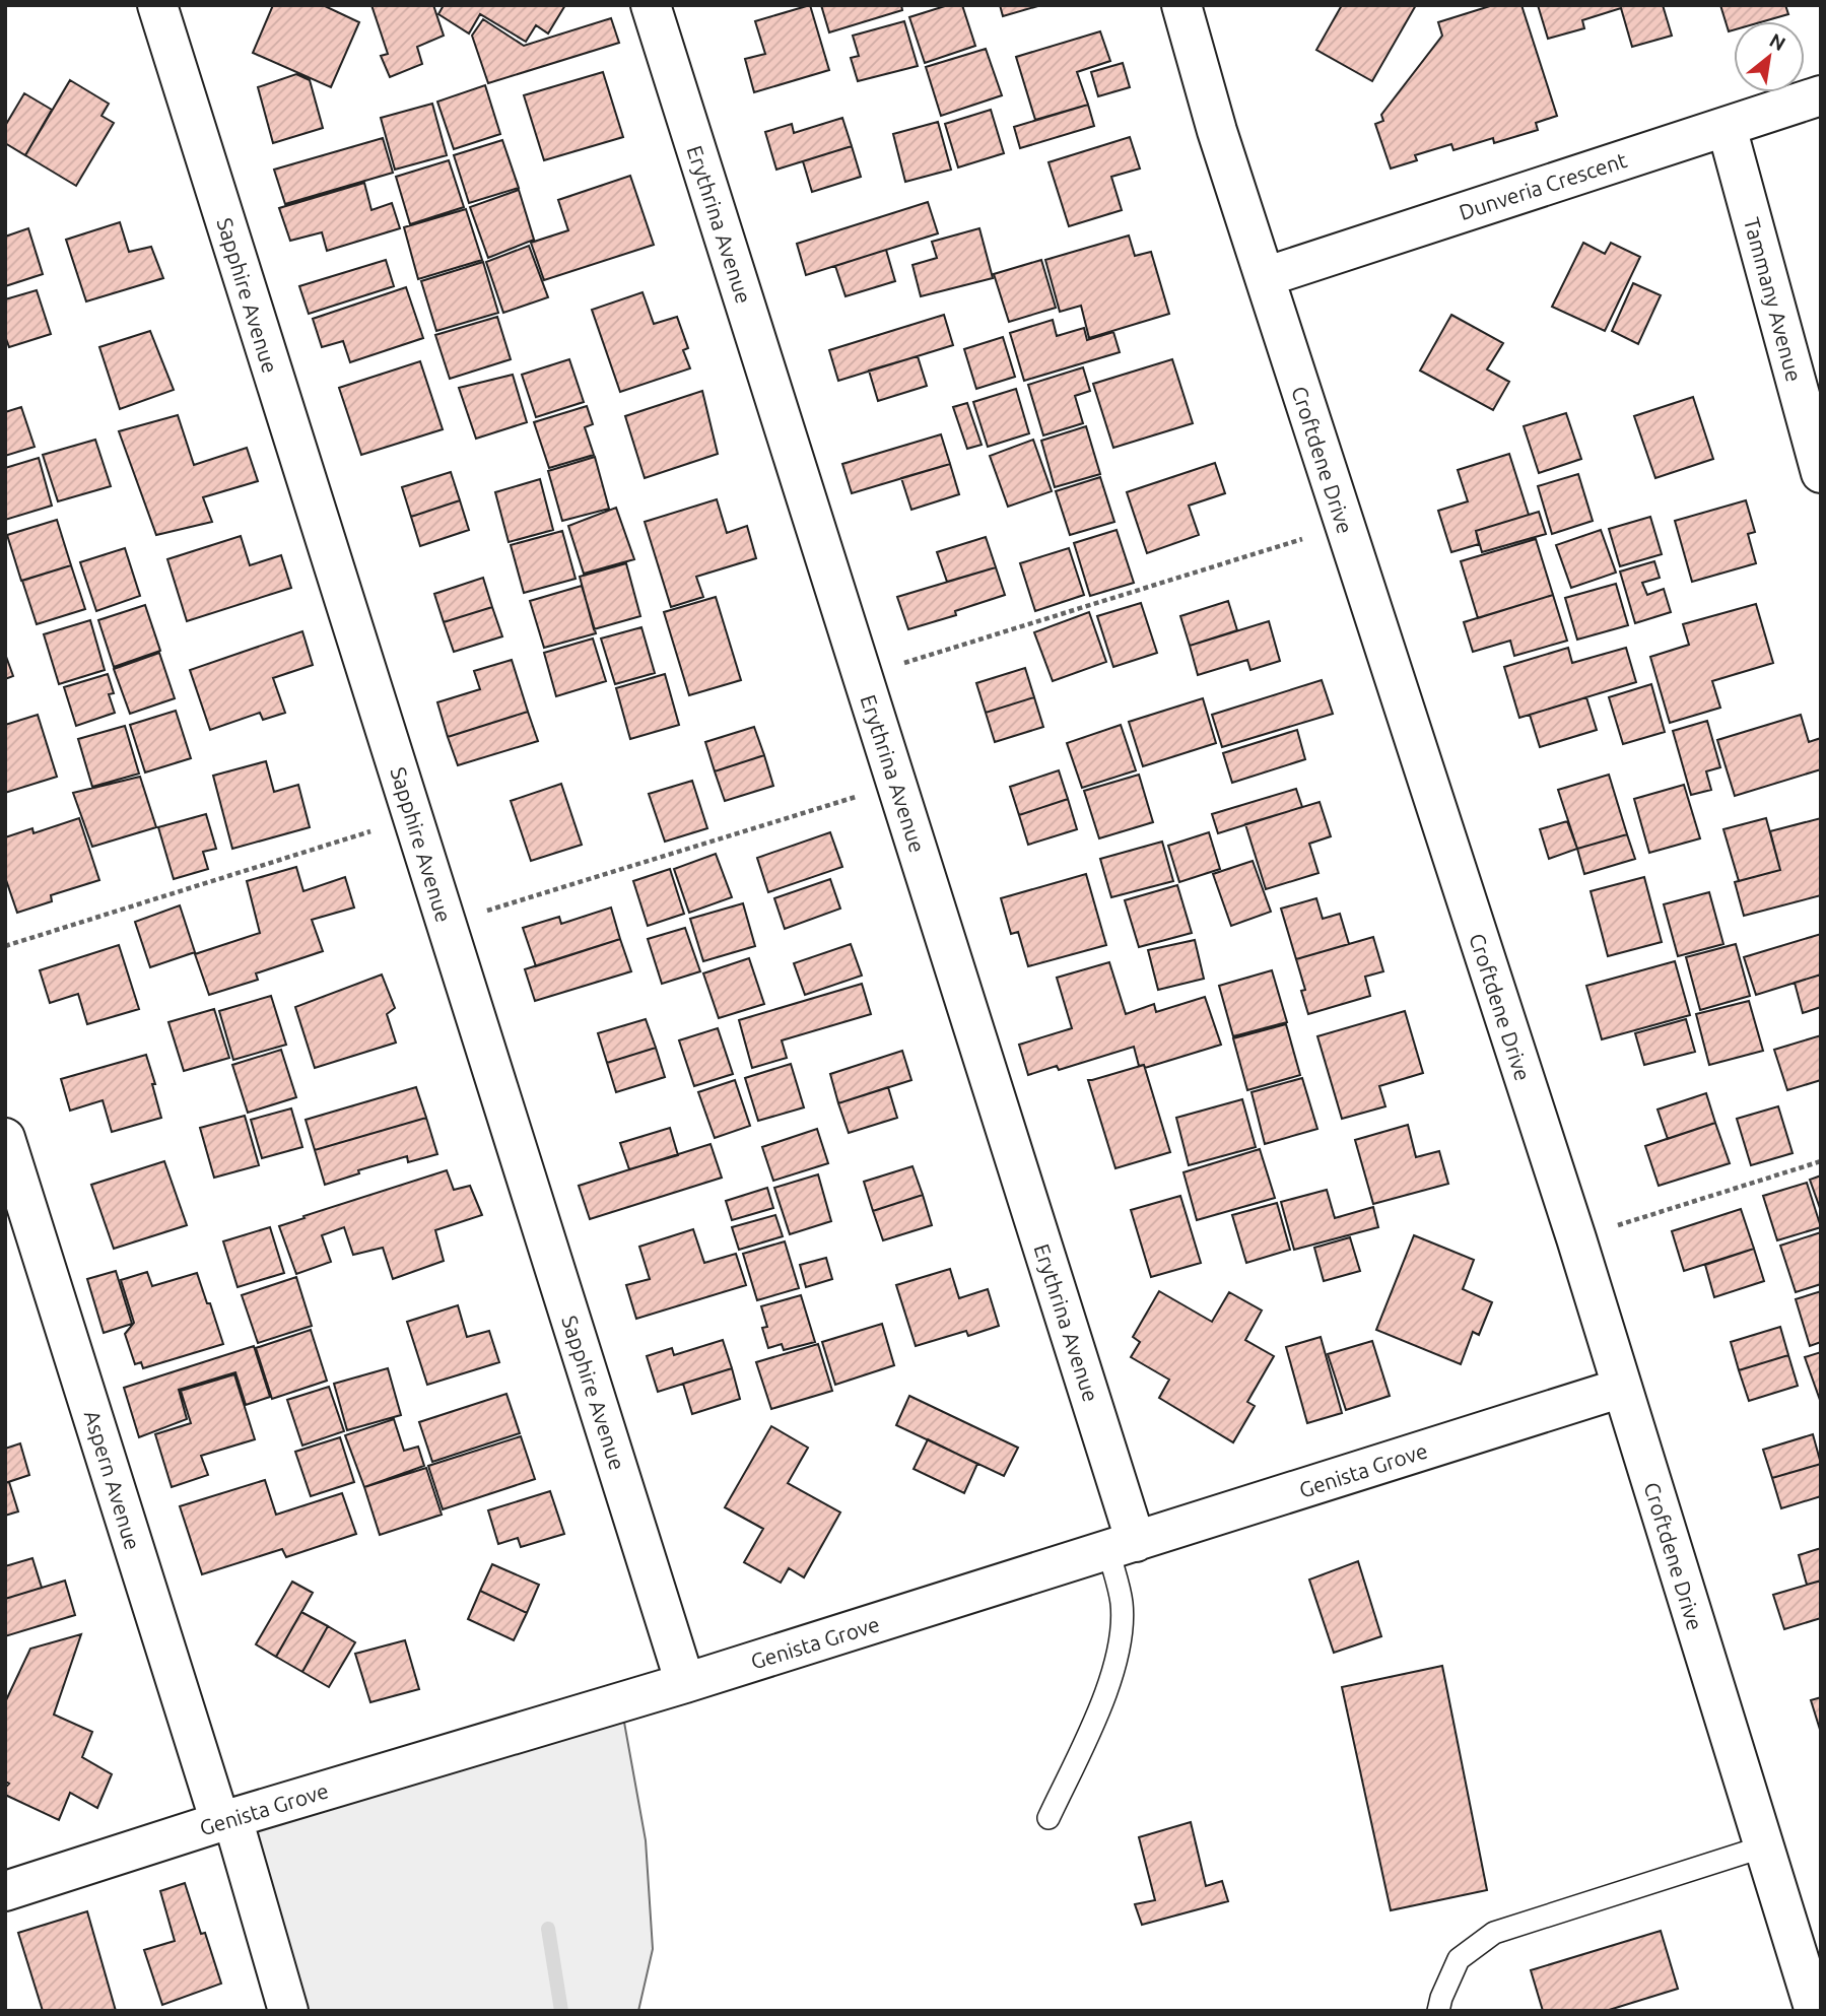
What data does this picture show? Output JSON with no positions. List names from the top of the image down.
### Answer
{
  "streets": {
    "street": [
      "Dunveria Crescent",
      "Erythrina Avenue",
      "Sapphire Avenue",
      "Tammany Avenue",
      "Croftdene Drive",
      "Genista Grove",
      "Aspern Avenue"
    ]
  },
  "crossings": [
    ["Dunveria Crescent", "Tammany Avenue"],
    ["Dunveria Crescent", "Croftdene Drive"],
    ["Erythrina Avenue", "Genista Grove"],
    ["Sapphire Avenue", "Genista Grove"],
    ["Croftdene Drive", "Genista Grove"],
    ["Genista Grove", "Aspern Avenue"]
  ],
  "north": "top right"
}
